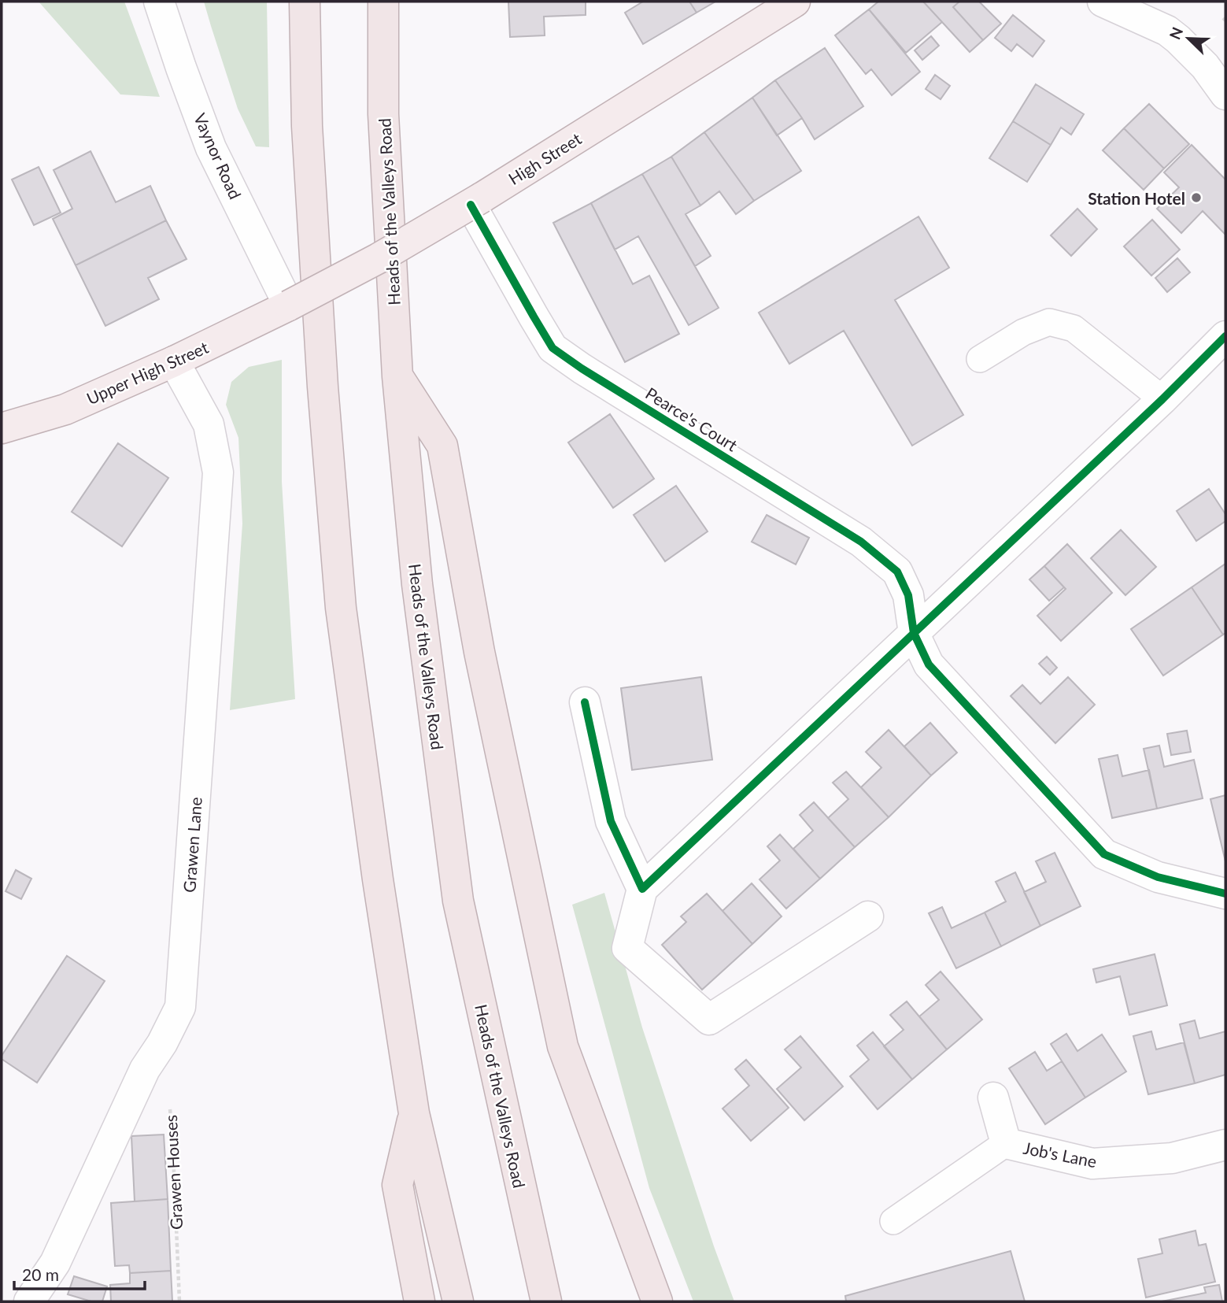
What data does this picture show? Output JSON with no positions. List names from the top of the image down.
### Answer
{
  "streets": {
    "highway": ["Heads of the Valleys Road"],
    "main road": ["High Street", "Upper High Street"],
    "street": [
      "Vaynor Road",
      "Pearce's Court",
      "Grawen Lane",
      "Job's Lane"
    ],
    "path": ["Grawen Houses"]
  },
  "crossings": [
    ["Vaynor Road", "High Street"],
    ["Vaynor Road", "Upper High Street"],
    ["High Street", "Upper High Street"],
    ["High Street", "Pearce's Court"],
    ["Upper High Street", "Grawen Lane"]
  ],
  "places": ["Station Hotel"],
  "scale_bar": "20 m",
  "north": "top left"
}
